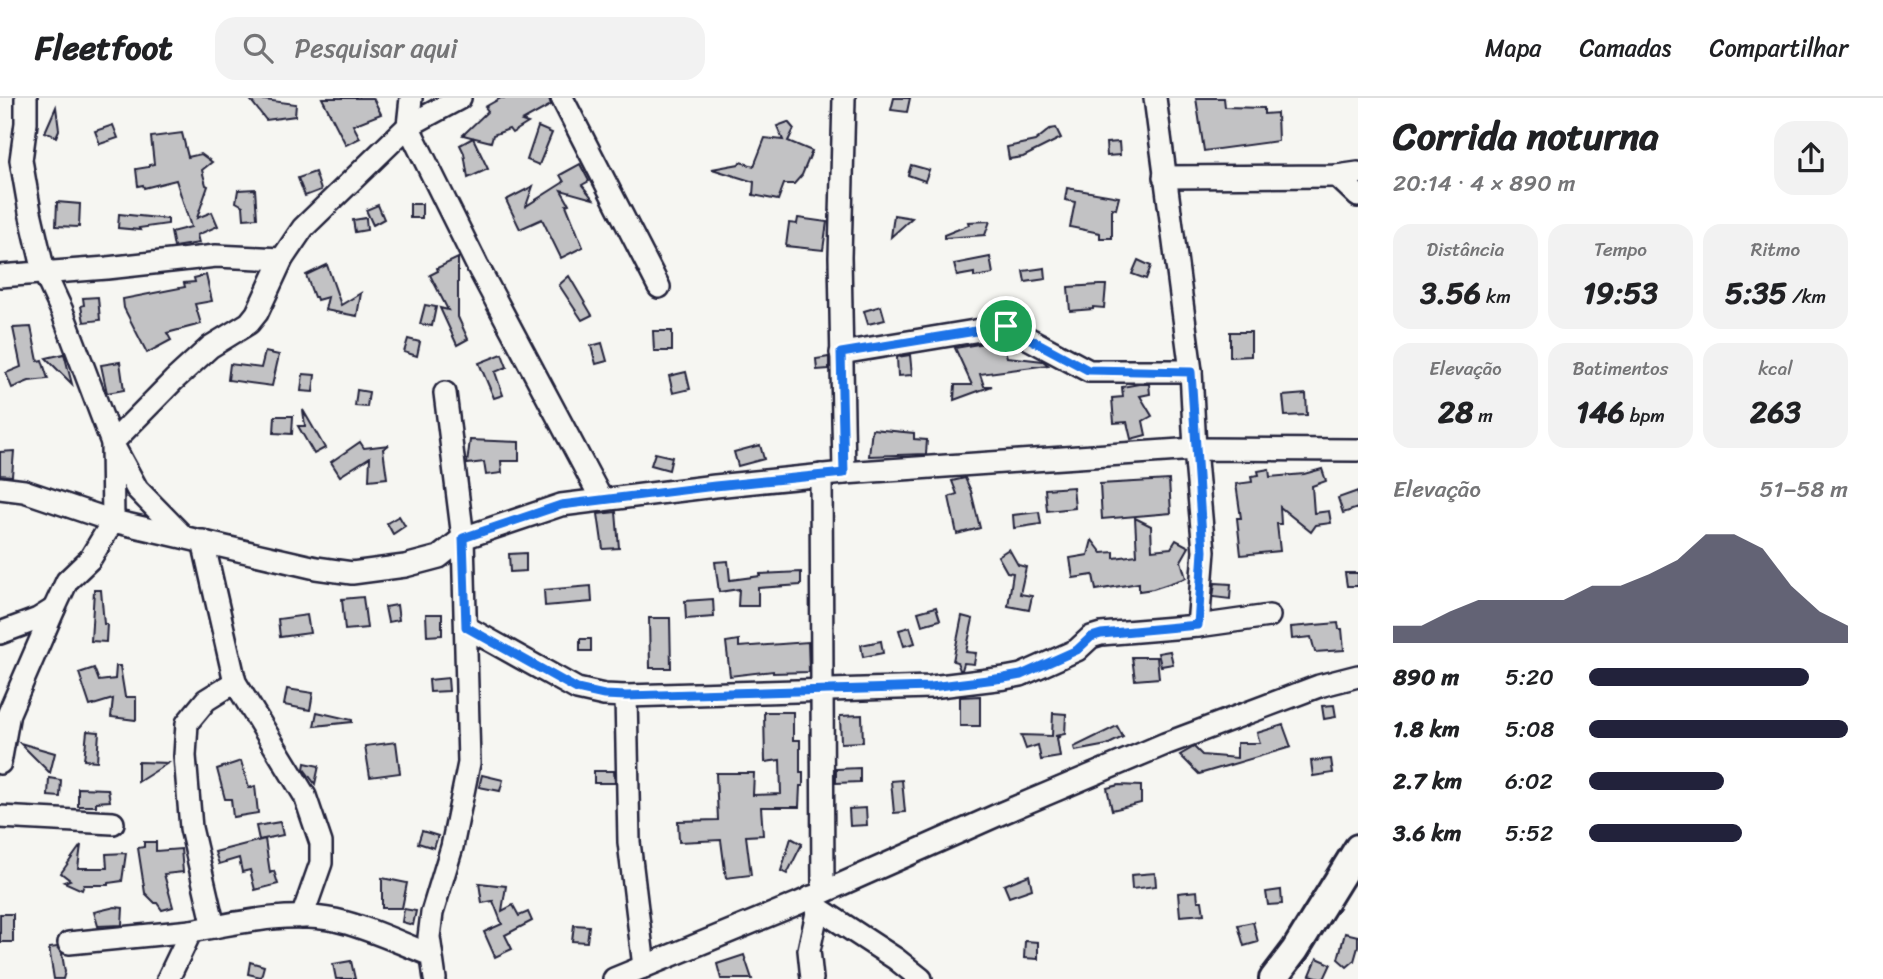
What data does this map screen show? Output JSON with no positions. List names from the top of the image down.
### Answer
{
  "page": {
    "header": "Fleetfoot",
    "search": "Pesquisar aqui",
    "nav": ["Mapa", "Camadas", "Compartilhar"],
    "heading": ["Corrida noturna", "20:14 · 4 × 890 m"],
    "stats": [
      ["Distância", "3.56 km"],
      ["Tempo", "19:53"],
      ["Ritmo", "5:35 /km"],
      ["Elevação", "28 m"],
      ["Batimentos", "146 bpm"],
      ["kcal", "263"]
    ],
    "chart": ["Elevação", "51–58 m"],
    "list": [
      {
        "name": "890 m",
        "note": "5:20"
      },
      {
        "name": "1.8 km",
        "note": "5:08"
      },
      {
        "name": "2.7 km",
        "note": "6:02"
      },
      {
        "name": "3.6 km",
        "note": "5:52"
      }
    ]
  }
}
